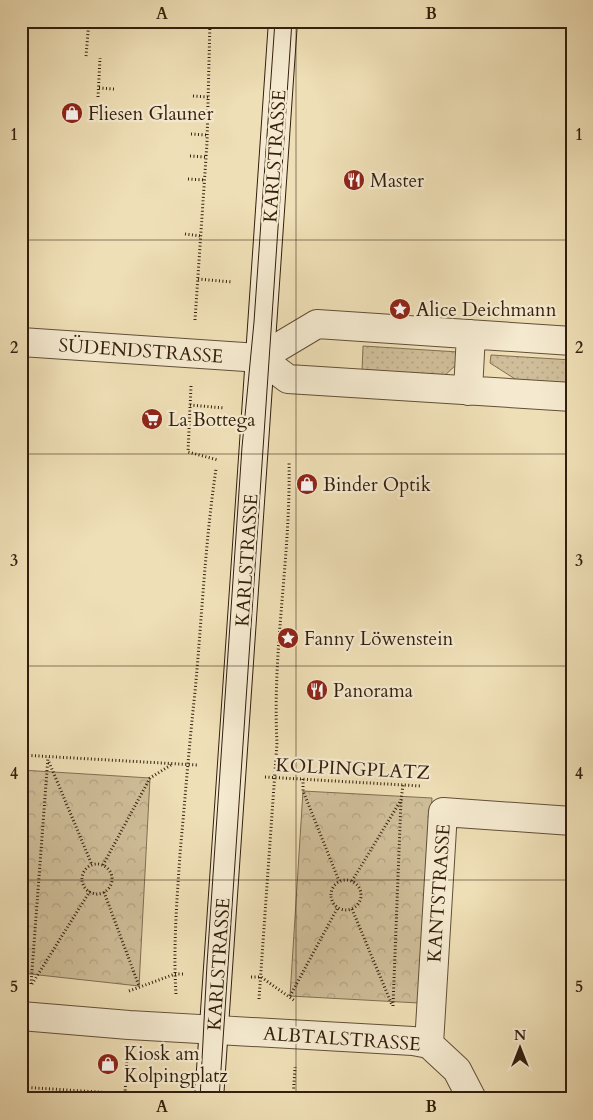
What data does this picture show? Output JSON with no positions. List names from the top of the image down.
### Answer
{
  "streets": {
    "street": [
      "KARLSTRASSE",
      "SÜDENDSTRASSE",
      "KANTSTRASSE",
      "ALBTALSTRASSE"
    ],
    "path": ["KOLPINGPLATZ"]
  },
  "crossings": [
    ["KARLSTRASSE", "SÜDENDSTRASSE"],
    ["KARLSTRASSE", "ALBTALSTRASSE"],
    ["KOLPINGPLATZ", "KANTSTRASSE"],
    ["KANTSTRASSE", "ALBTALSTRASSE"]
  ],
  "places": {
    "shop": ["Fliesen Glauner", "Binder Optik", "Kiosk am Kolpingplatz"],
    "restaurant": ["Master", "Panorama"],
    "place": ["Alice Deichmann", "Fanny Löwenstein"],
    "supermarket": ["La Bottega"]
  },
  "north": "top",
  "grid": {
    "columns": ["A", "B"],
    "rows": [
      "1",
      "2",
      "3",
      "4",
      "5"
    ]
  }
}
